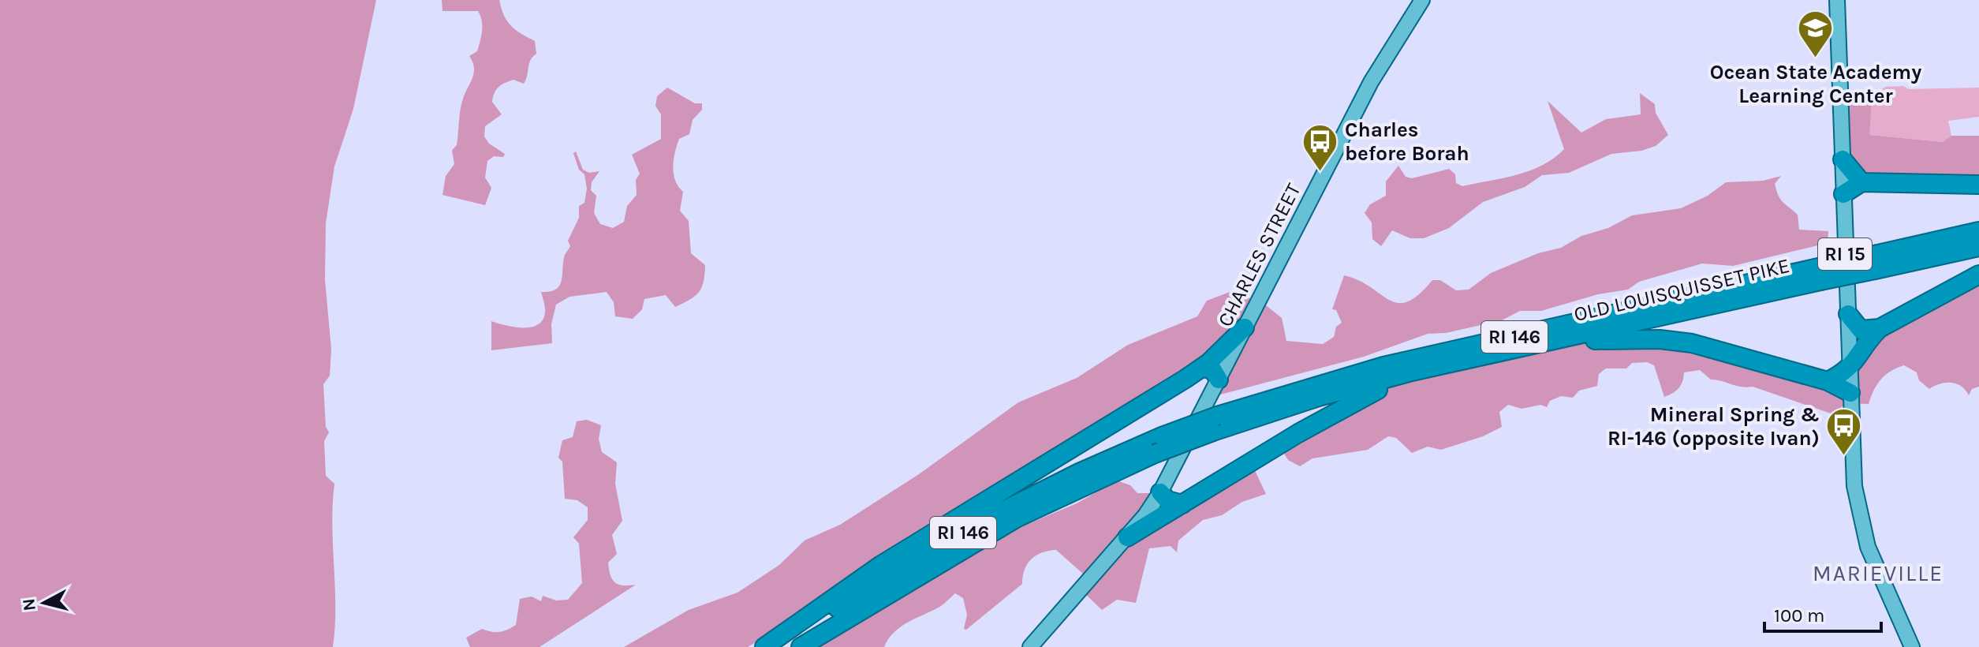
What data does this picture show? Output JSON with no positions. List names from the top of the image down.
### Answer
{
  "streets": {
    "highway": ["OLD LOUISQUISSET PIKE", "RI 146"],
    "main road": ["RI 15", "CHARLES STREET"]
  },
  "crossings": [
    ["OLD LOUISQUISSET PIKE", "RI 146"]
  ],
  "districts": ["MARIEVILLE"],
  "places": {
    "school or university": ["Ocean State Academy Learning Center"],
    "bus stop": ["Charles before Borah", "Mineral Spring & RI-146 (opposite Ivan)"]
  },
  "scale_bar": "100 m",
  "north": "left"
}
